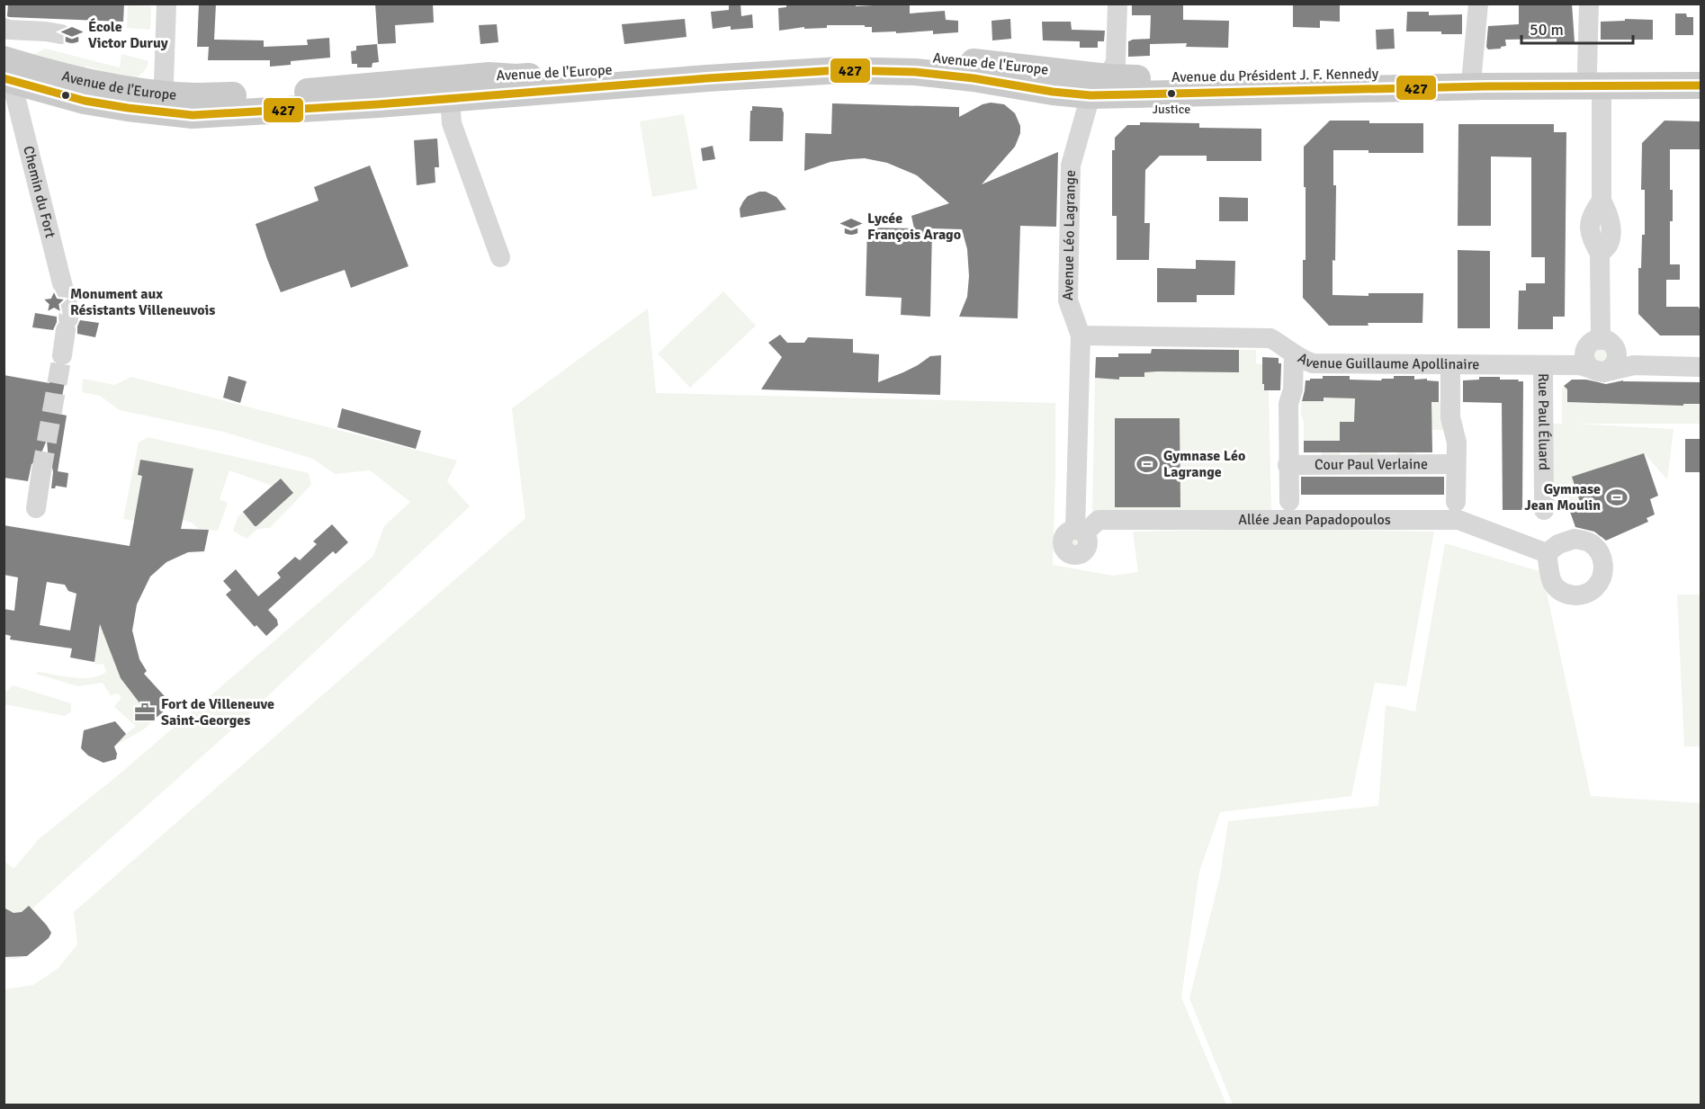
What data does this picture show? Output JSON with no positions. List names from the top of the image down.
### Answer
{
  "streets": {
    "main road": ["Avenue de l'Europe", "Avenue du Président J. F. Kennedy"],
    "street": [
      "Chemin du Fort",
      "Avenue Léo Lagrange",
      "Avenue Guillaume Apollinaire",
      "Rue Paul Éluard",
      "Cour Paul Verlaine",
      "Allée Jean Papadopoulos"
    ]
  },
  "crossings": [
    ["Avenue de l'Europe", "Avenue du Président J. F. Kennedy"],
    ["Avenue de l'Europe", "Chemin du Fort"],
    ["Avenue de l'Europe", "Avenue Léo Lagrange"],
    ["Avenue du Président J. F. Kennedy", "Avenue Léo Lagrange"],
    ["Avenue Léo Lagrange", "Avenue Guillaume Apollinaire"],
    ["Avenue Léo Lagrange", "Allée Jean Papadopoulos"],
    ["Avenue Guillaume Apollinaire", "Rue Paul Éluard"]
  ],
  "places": {
    "school or university": ["École Victor Duruy", "Lycée François Arago"],
    "other": ["Justice"],
    "place": ["Monument aux Résistants Villeneuvois"],
    "sports": ["Gymnase Léo Lagrange", "Gymnase Jean Moulin"],
    "office": ["Fort de Villeneuve Saint-Georges"]
  },
  "lines": ["transit line 427"],
  "scale_bar": "50 m"
}
